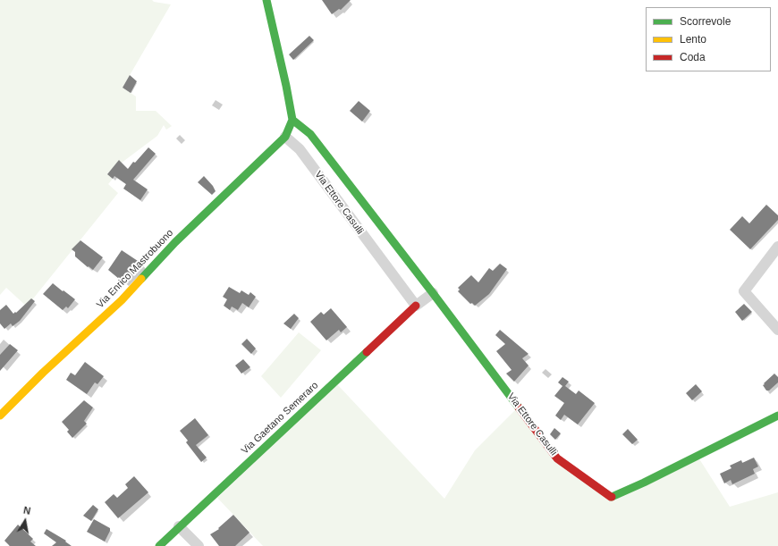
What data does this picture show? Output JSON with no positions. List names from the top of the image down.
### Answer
{
  "streets": {
    "street": ["Via Ettore Casulli", "Via Enrico Mastrobuono", "Via Gaetano Semeraro"]
  },
  "crossings": [
    ["Via Ettore Casulli", "Via Enrico Mastrobuono"],
    ["Via Ettore Casulli", "Via Gaetano Semeraro"]
  ],
  "legend": ["Scorrevole", "Lento", "Coda"],
  "north": "top"
}
